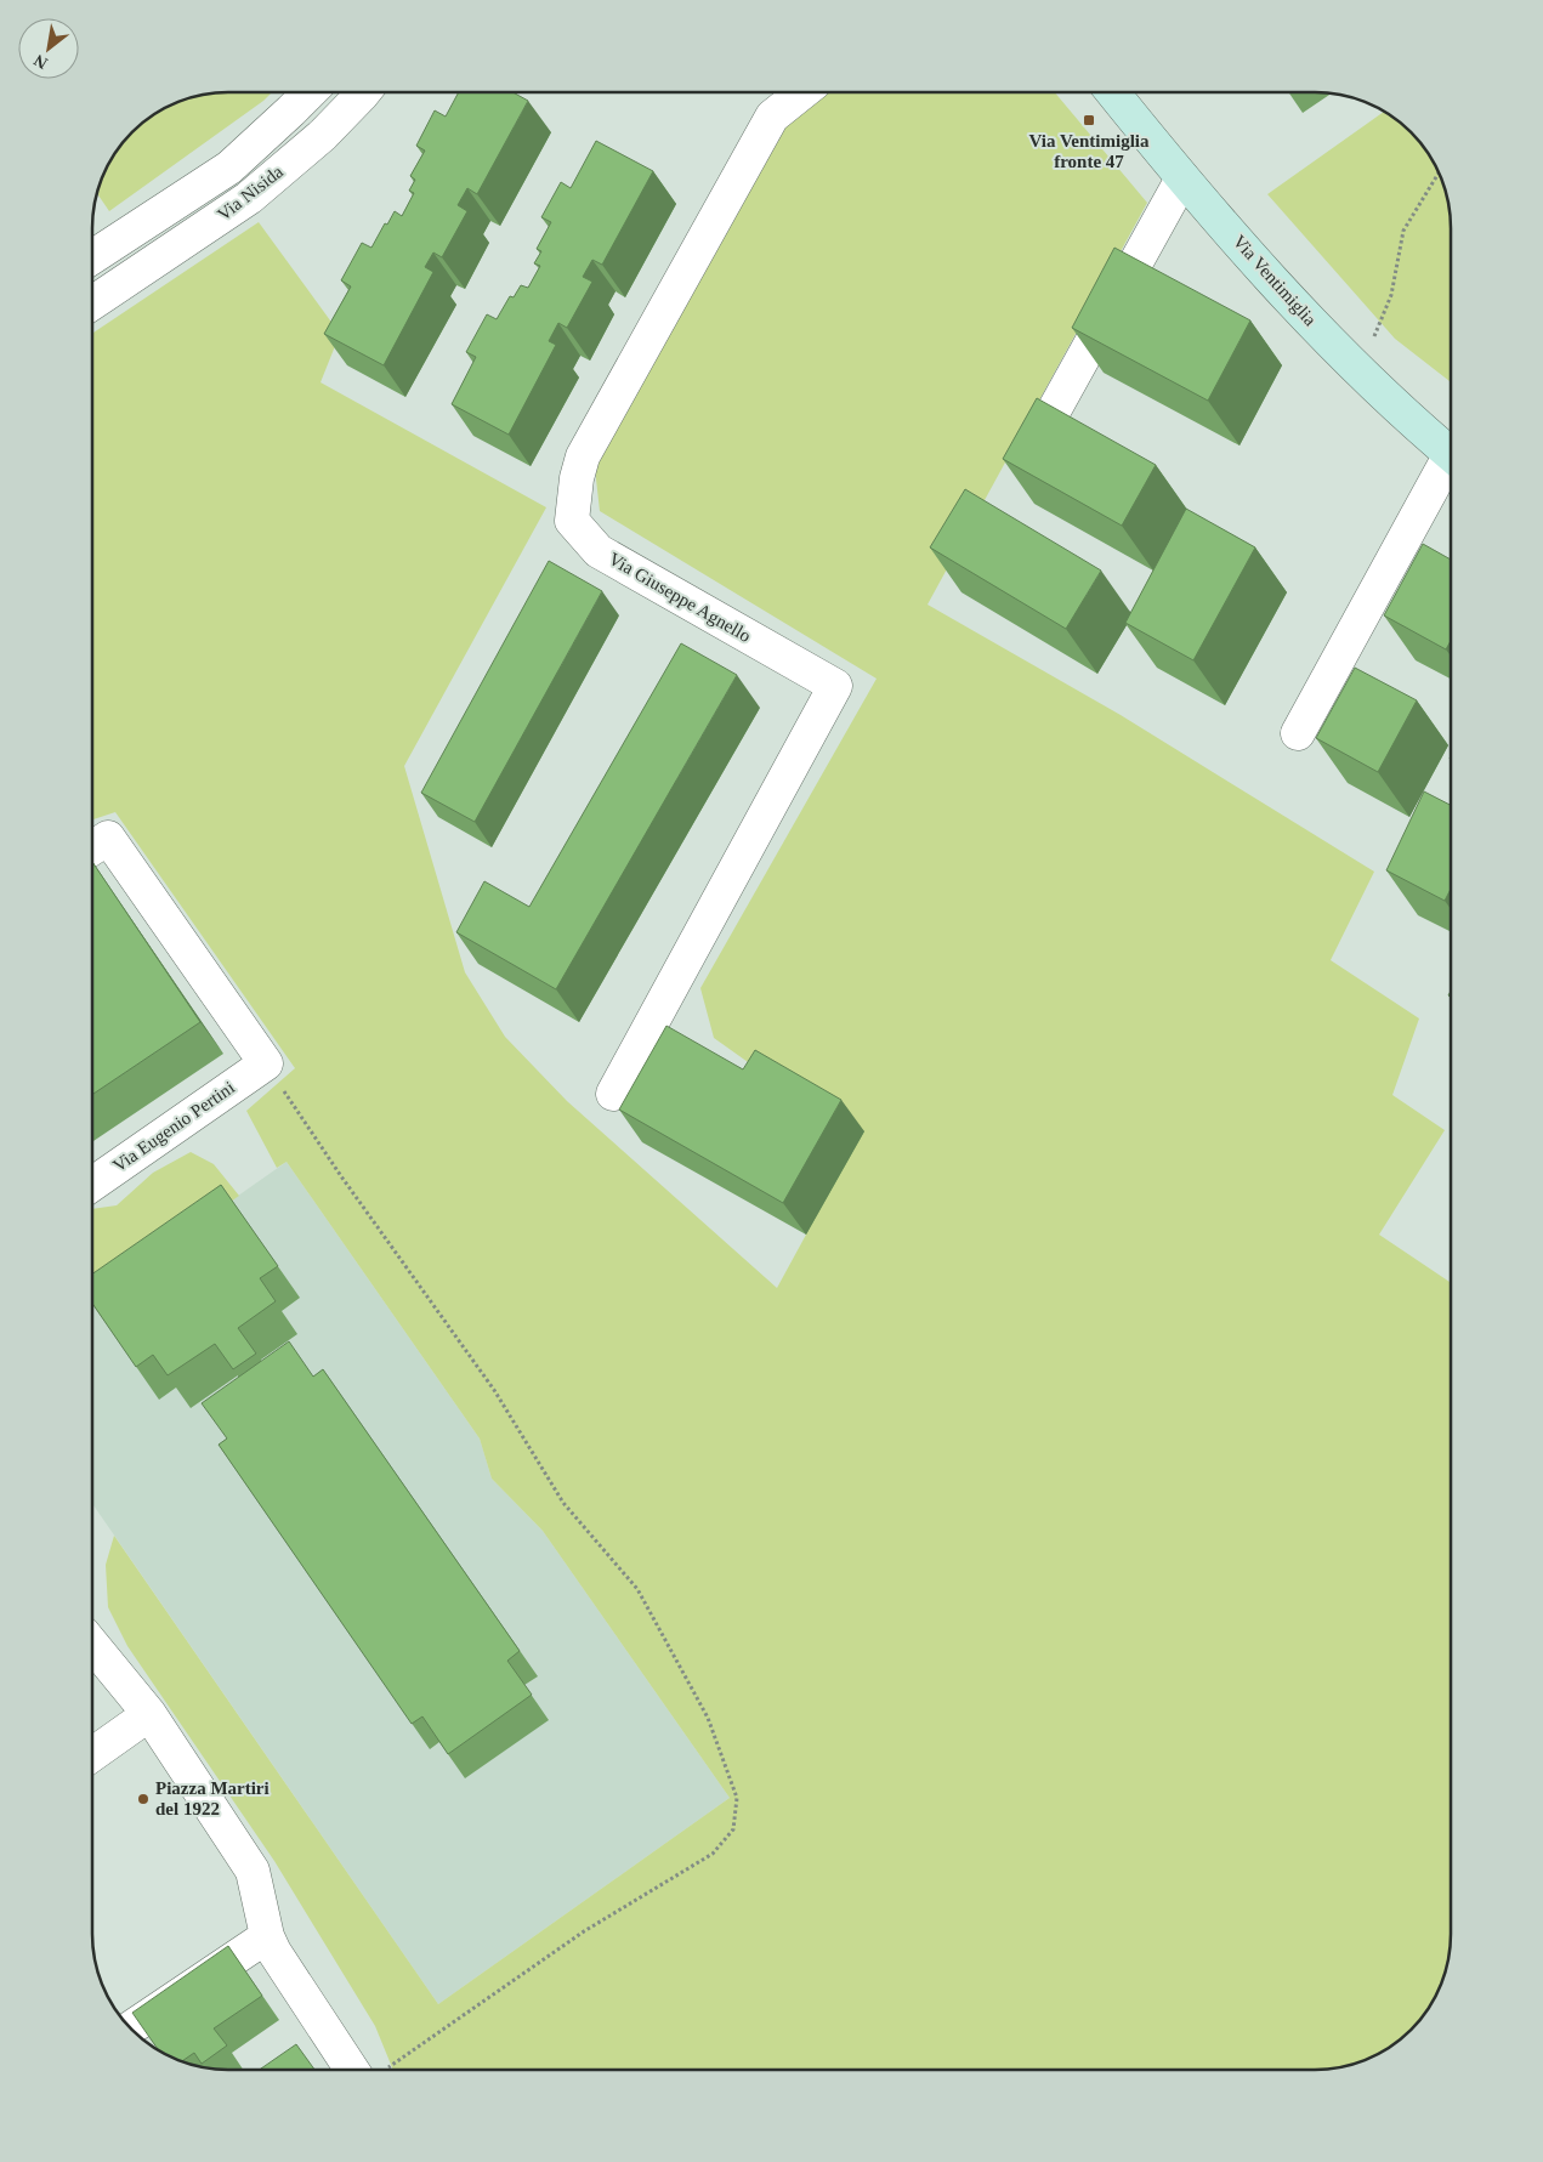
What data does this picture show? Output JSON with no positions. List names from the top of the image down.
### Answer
{
  "streets": {
    "main road": ["Via Ventimiglia"],
    "street": ["Via Nisida", "Via Giuseppe Agnello", "Via Eugenio Pertini"]
  },
  "places": {
    "transit": ["Via Ventimiglia fronte 47"],
    "other": ["Piazza Martiri del 1922"]
  },
  "north": "bottom left"
}
